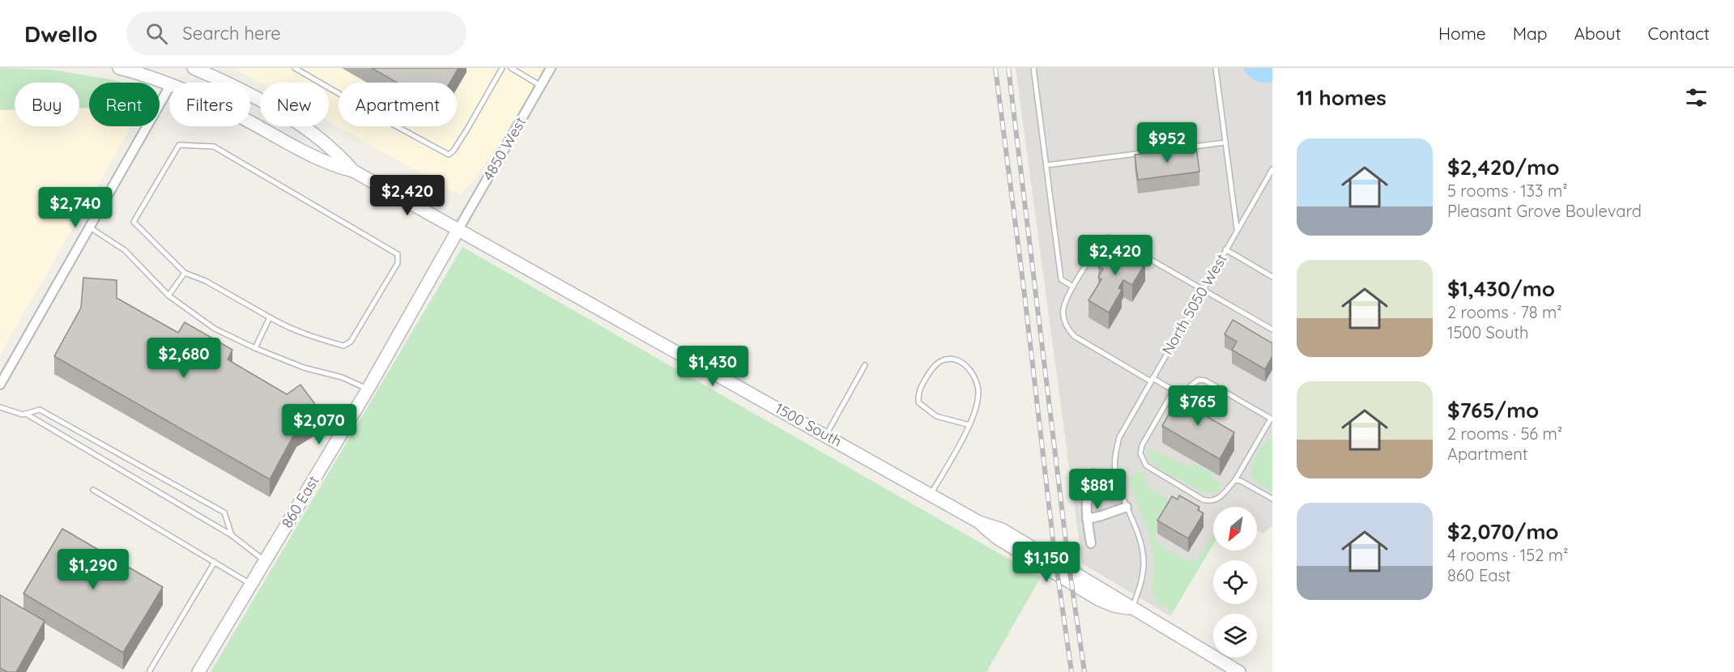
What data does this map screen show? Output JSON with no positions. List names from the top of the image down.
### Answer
{
  "streets": {
    "street": ["4850 West", "1500 South", "860 East"],
    "lane": ["North 5050 West"]
  },
  "crossings": [
    ["4850 West", "1500 South"],
    ["4850 West", "860 East"],
    ["North 5050 West", "1500 South"],
    ["1500 South", "860 East"]
  ],
  "north": "bottom left",
  "page": {
    "header": "Dwello",
    "search": "Search here",
    "nav": [
      "Home",
      "Map",
      "About",
      "Contact"
    ],
    "heading": "11 homes",
    "chip": [
      "Buy",
      "Rent",
      "Filters",
      "New",
      "Apartment"
    ],
    "price": [
      "$952",
      "$2,420",
      "$2,740",
      "$2,420",
      "$2,680",
      "$1,430",
      "$765",
      "$2,070",
      "$881",
      "$1,150",
      "$1,290"
    ],
    "list": [
      {
        "name": "$2,420/mo",
        "note": "5 rooms · 133 m² · Pleasant Grove Boulevard"
      },
      {
        "name": "$1,430/mo",
        "note": "2 rooms · 78 m² · 1500 South"
      },
      {
        "name": "$765/mo",
        "note": "2 rooms · 56 m² · Apartment"
      },
      {
        "name": "$2,070/mo",
        "note": "4 rooms · 152 m² · 860 East"
      }
    ]
  }
}
